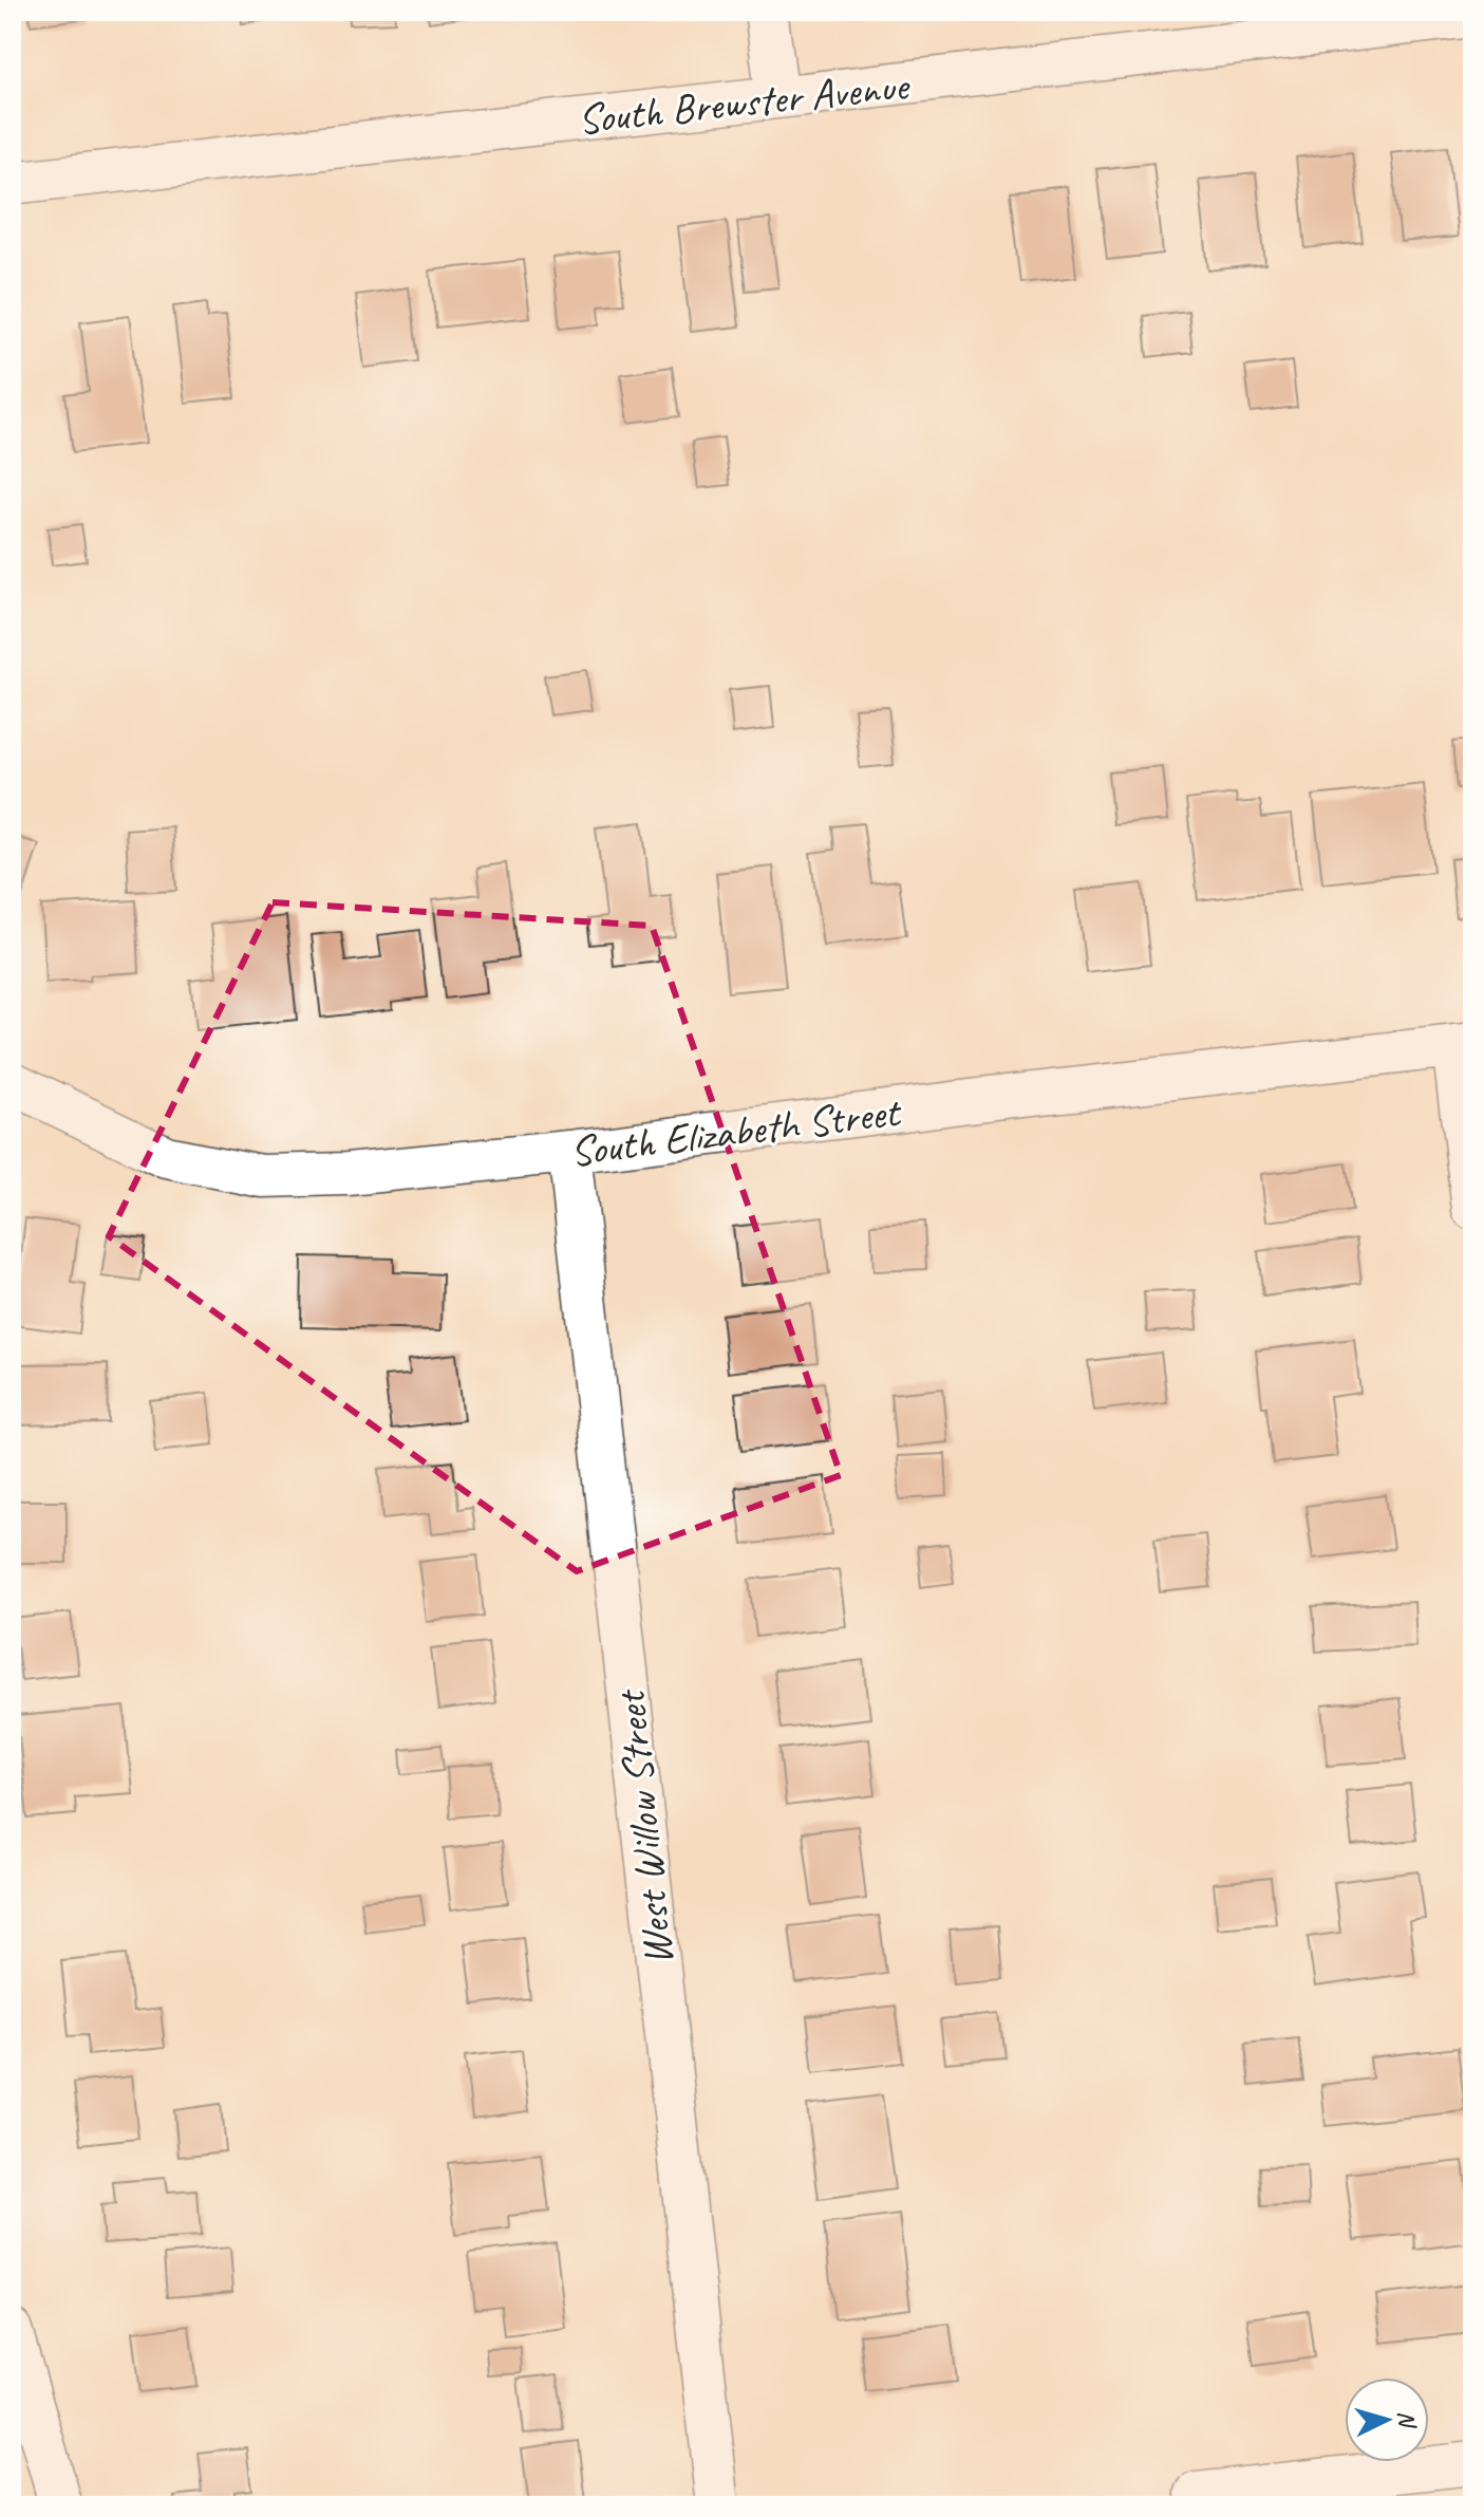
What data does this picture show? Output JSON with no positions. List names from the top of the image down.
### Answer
{
  "streets": {
    "street": ["South Brewster Avenue", "South Elizabeth Street", "West Willow Street"]
  },
  "crossings": [
    ["South Elizabeth Street", "West Willow Street"]
  ],
  "north": "right"
}
